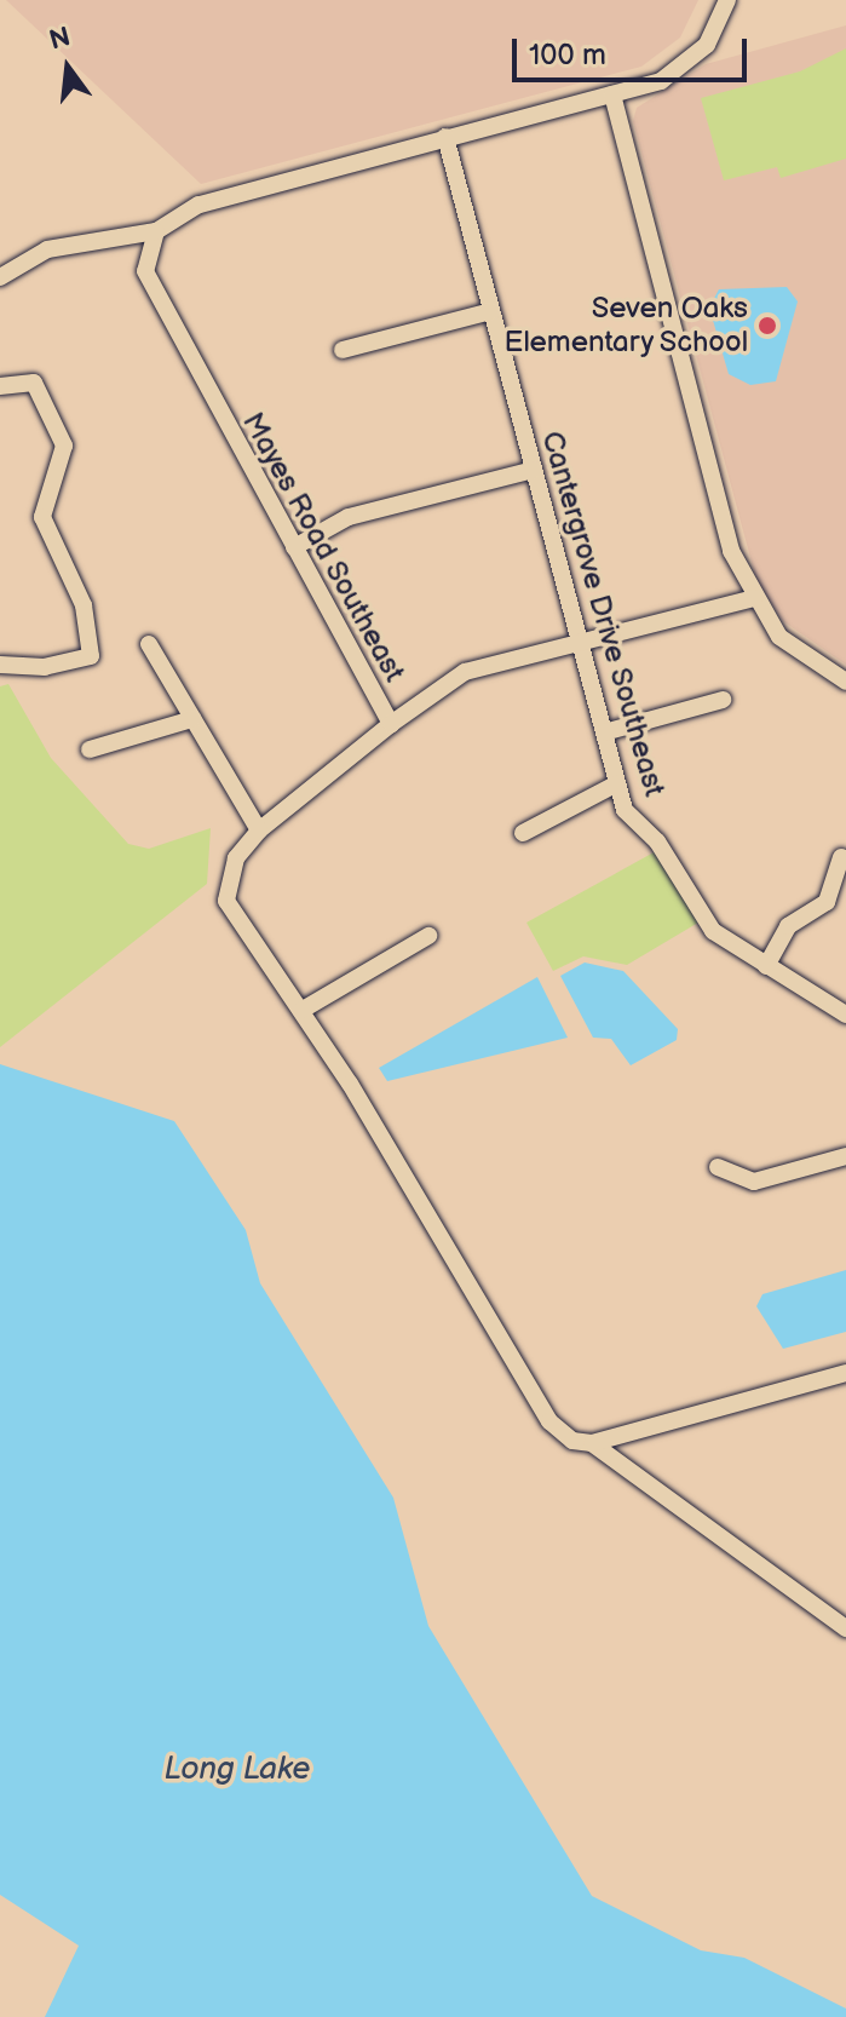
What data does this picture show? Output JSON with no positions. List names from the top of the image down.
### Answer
{
  "streets": {
    "street": ["Mayes Road Southeast", "Cantergrove Drive Southeast"]
  },
  "water": ["Long Lake"],
  "places": ["Seven Oaks Elementary School"],
  "scale_bar": "100 m",
  "north": "top"
}
